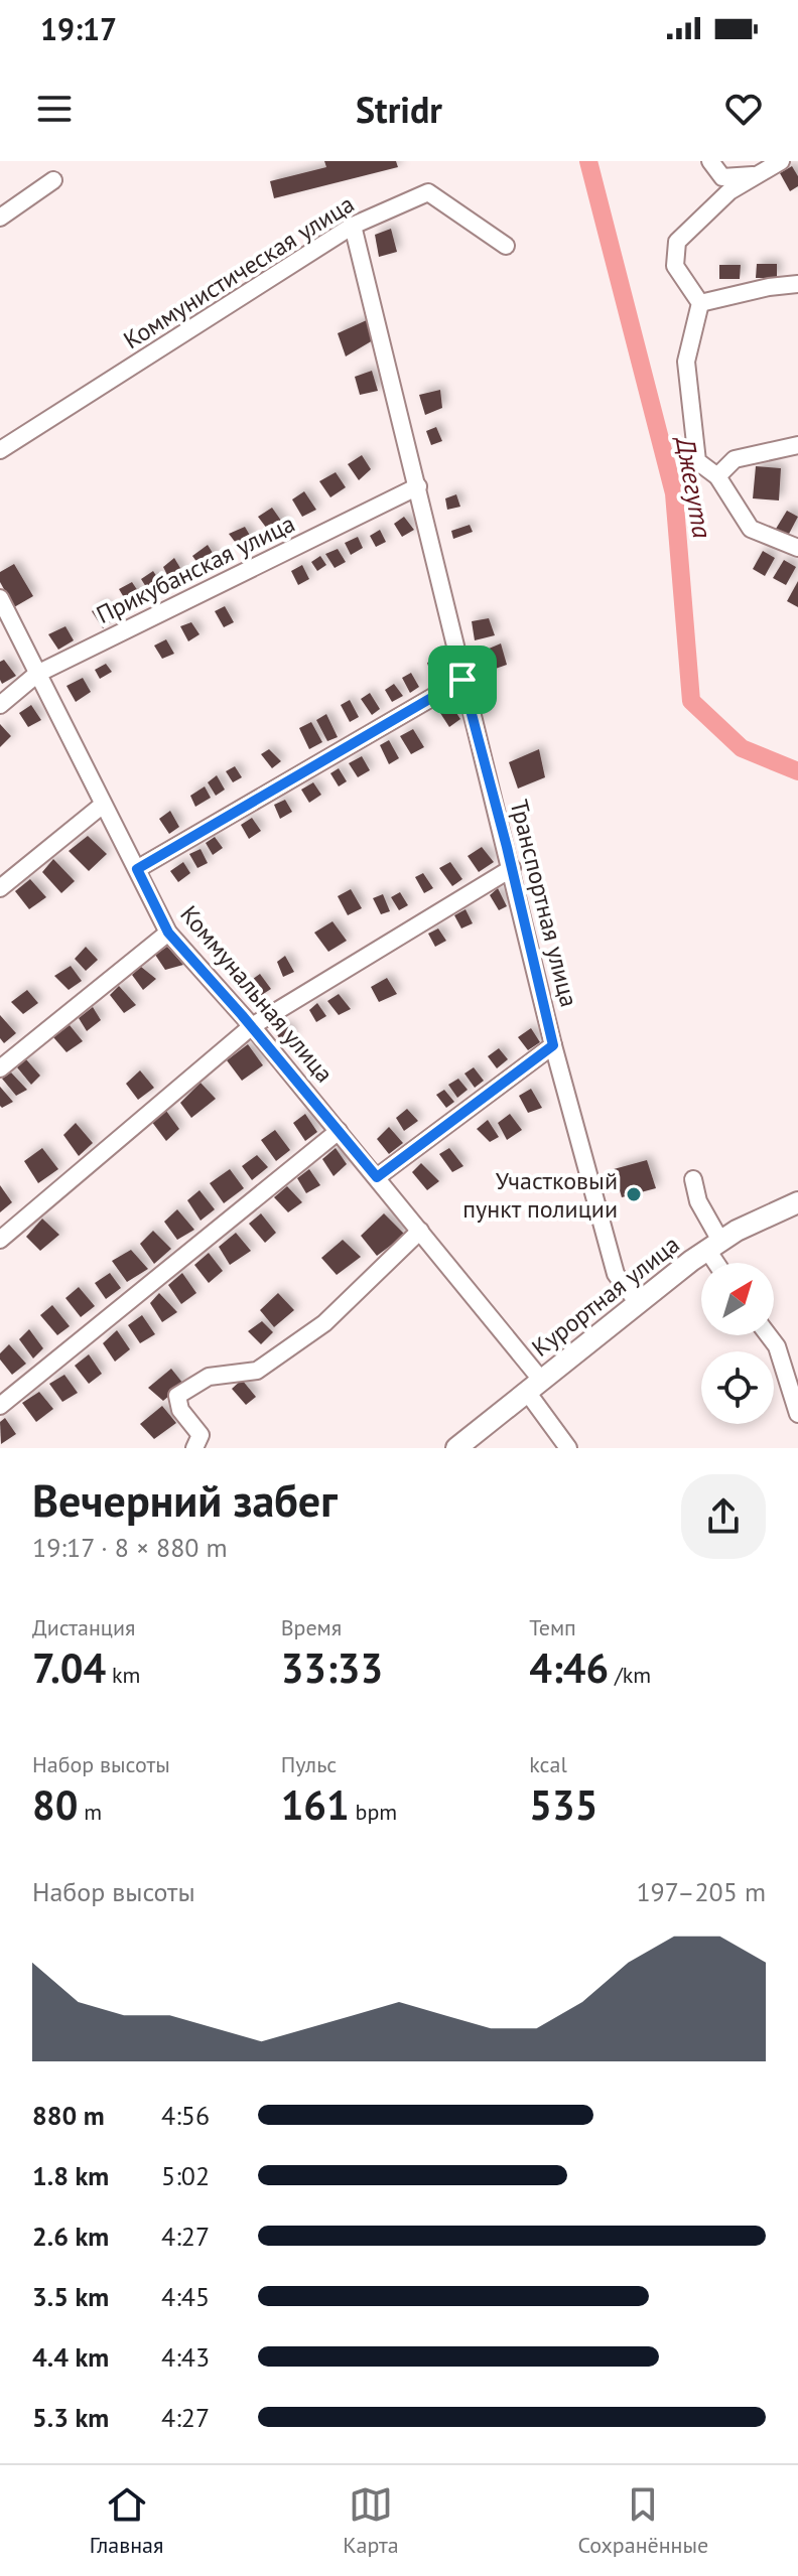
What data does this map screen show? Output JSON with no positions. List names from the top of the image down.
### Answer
{
  "streets": {
    "main road": ["Курортная улица"],
    "street": [
      "Коммунистическая улица",
      "Прикубанская улица",
      "Транспортная улица",
      "Коммунальная улица"
    ]
  },
  "crossings": [
    ["Коммунистическая улица", "Транспортная улица"],
    ["Прикубанская улица", "Транспортная улица"],
    ["Прикубанская улица", "Коммунальная улица"],
    ["Транспортная улица", "Курортная улица"],
    ["Коммунальная улица", "Курортная улица"]
  ],
  "water": ["Джегута"],
  "places": ["Участковый пункт полиции"],
  "north": "top right",
  "page": {
    "status": "19:17",
    "header": "Stridr",
    "heading": ["Вечерний забег", "19:17 · 8 × 880 m"],
    "stats": [
      ["Дистанция", "7.04 km"],
      ["Время", "33:33"],
      ["Темп", "4:46 /km"],
      ["Набор высоты", "80 m"],
      ["Пульс", "161 bpm"],
      ["kcal", "535"]
    ],
    "chart": ["Набор высоты", "197–205 m"],
    "list": [
      {
        "name": "880 m",
        "note": "4:56"
      },
      {
        "name": "1.8 km",
        "note": "5:02"
      },
      {
        "name": "2.6 km",
        "note": "4:27"
      },
      {
        "name": "3.5 km",
        "note": "4:45"
      },
      {
        "name": "4.4 km",
        "note": "4:43"
      },
      {
        "name": "5.3 km",
        "note": "4:27"
      }
    ],
    "tabs": ["Главная", "Карта", "Сохранённые"]
  }
}
